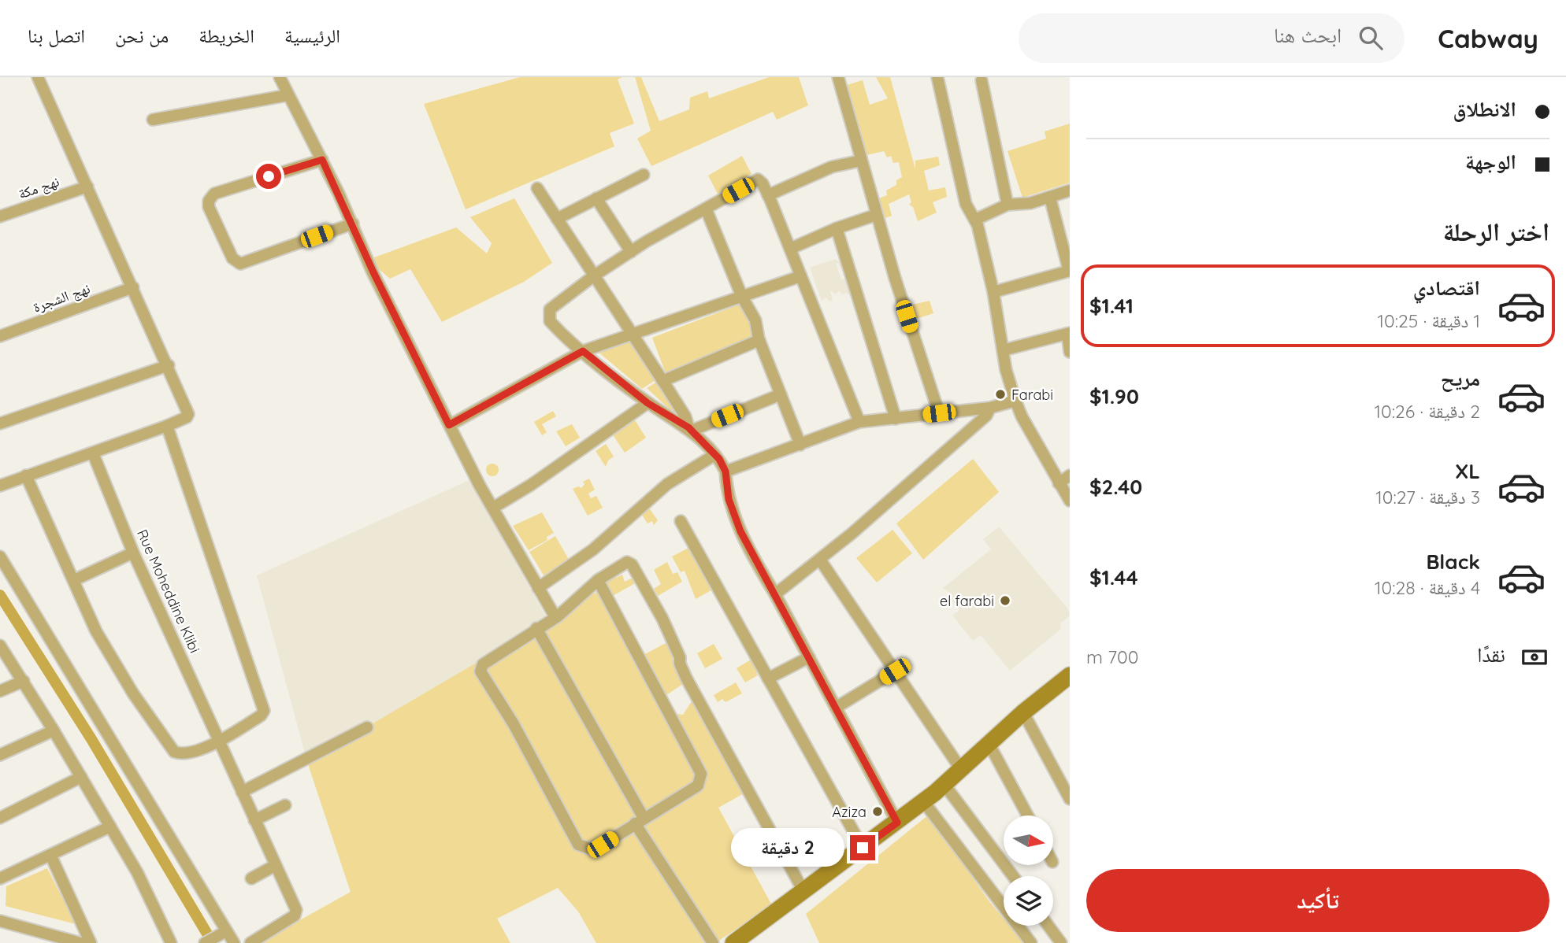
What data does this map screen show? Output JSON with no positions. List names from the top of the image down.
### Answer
{
  "streets": {
    "street": ["نهج مكة", "نهج الشجرة", "Rue Moheddine Klibi"]
  },
  "places": ["Farabi", "el farabi", "Aziza"],
  "north": "right",
  "page": {
    "header": "Cabway",
    "search": "ابحث هنا",
    "nav": [
      "الرئيسية",
      "الخريطة",
      "من نحن",
      "اتصل بنا"
    ],
    "banner": ["الانطلاق", "الوجهة"],
    "heading": "اختر الرحلة",
    "list": [
      {
        "name": "اقتصادي",
        "note": "1 دقيقة · 10:25",
        "value": "$1.41"
      },
      {
        "name": "مريح",
        "note": "2 دقيقة · 10:26",
        "value": "$1.90"
      },
      {
        "name": "XL",
        "note": "3 دقيقة · 10:27",
        "value": "$2.40"
      },
      {
        "name": "Black",
        "note": "4 دقيقة · 10:28",
        "value": "$1.44"
      }
    ],
    "pay": ["نقدًا", "700 m"],
    "bubble": "2 دقيقة",
    "buttons": "تأكيد"
  }
}
